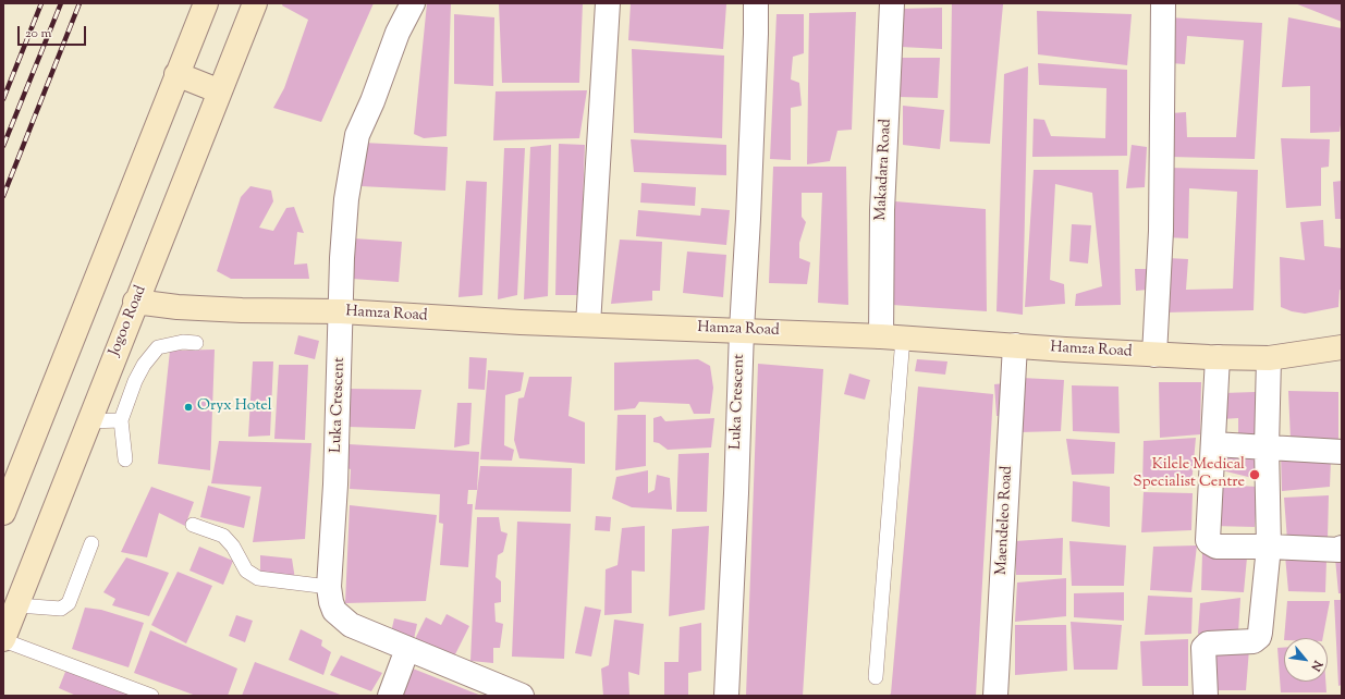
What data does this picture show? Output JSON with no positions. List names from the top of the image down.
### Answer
{
  "streets": {
    "main road": ["Hamza Road", "Jogoo Road"],
    "street": ["Makadara Road", "Luka Crescent", "Maendeleo Road"]
  },
  "crossings": [
    ["Makadara Road", "Hamza Road"],
    ["Hamza Road", "Jogoo Road"],
    ["Hamza Road", "Luka Crescent"],
    ["Hamza Road", "Maendeleo Road"]
  ],
  "places": ["Oryx Hotel", "Kilele Medical Specialist Centre"],
  "scale_bar": "20 m",
  "north": "bottom right"
}
